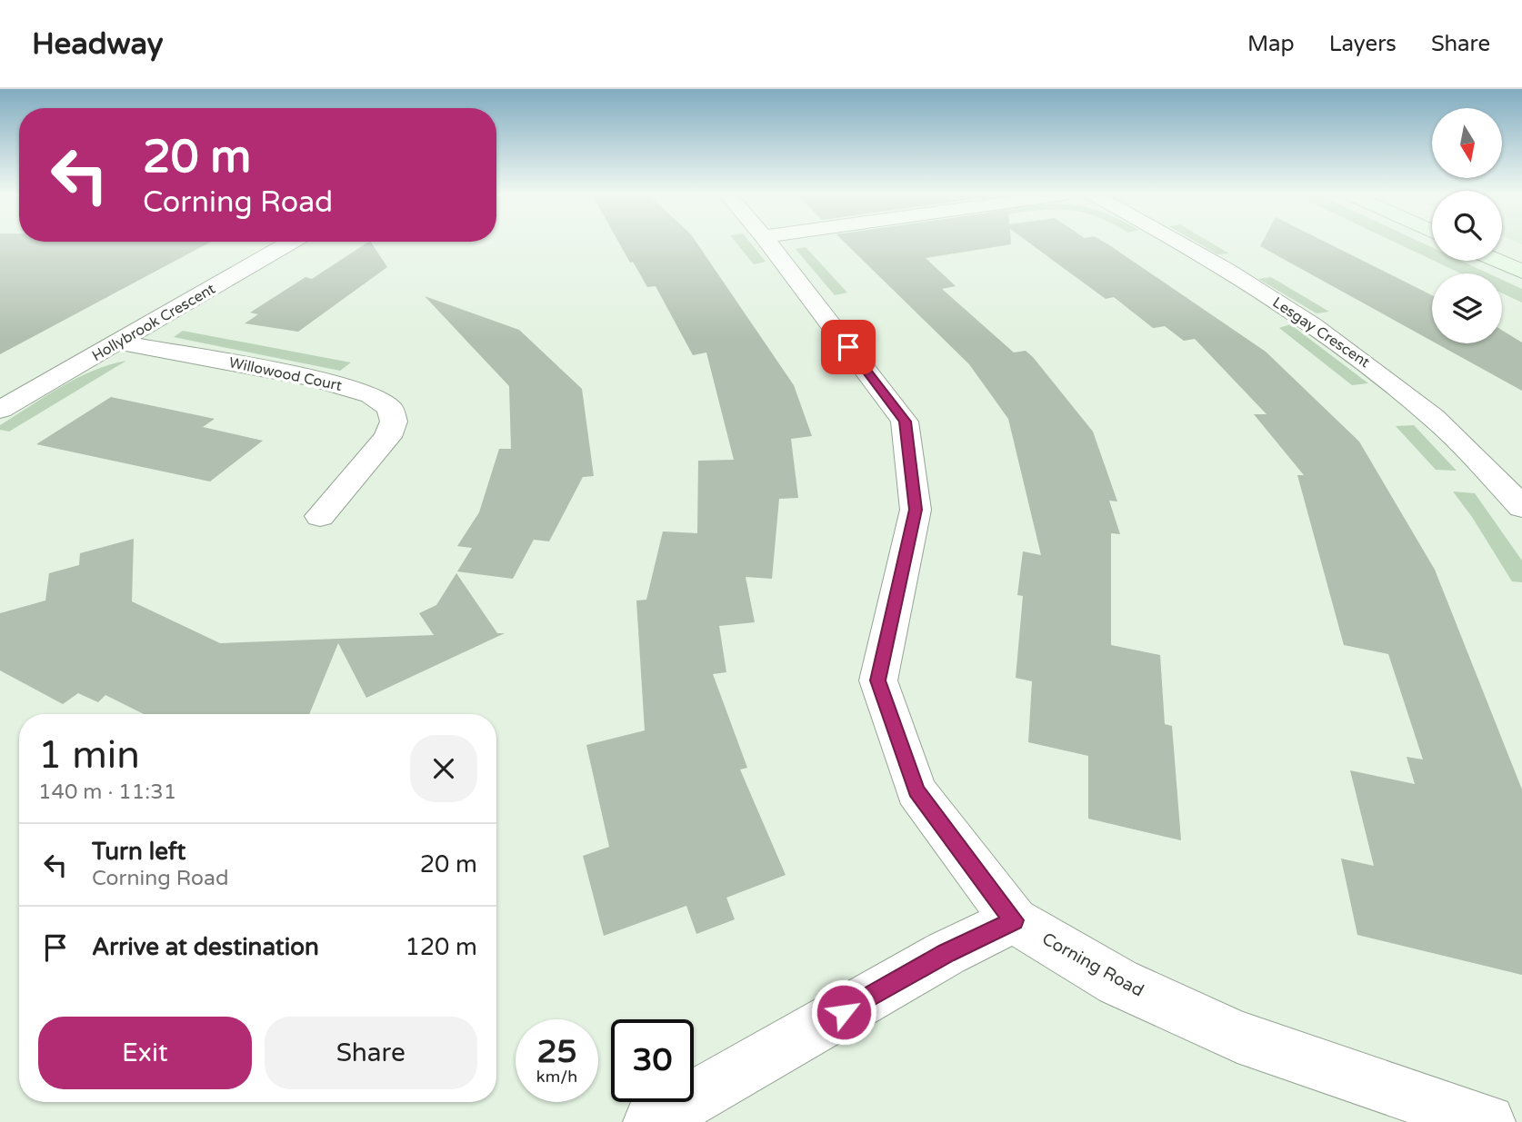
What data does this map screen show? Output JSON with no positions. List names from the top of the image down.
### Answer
{
  "streets": {
    "street": [
      "Hollybrook Crescent",
      "Lesgay Crescent",
      "Willowood Court",
      "Corning Road"
    ]
  },
  "crossings": [
    ["Hollybrook Crescent", "Willowood Court"]
  ],
  "north": "bottom",
  "page": {
    "header": "Headway",
    "nav": ["Map", "Layers", "Share"],
    "turn": ["20 m", "Corning Road"],
    "heading": ["1 min", "140 m · 11:31"],
    "list": [
      {
        "name": "Turn left",
        "note": "Corning Road",
        "value": "20 m"
      },
      {
        "name": "Arrive at destination",
        "value": "120 m"
      }
    ],
    "buttons": ["Exit", "Share"],
    "speed": "25 km/h",
    "limit": "30"
  }
}
